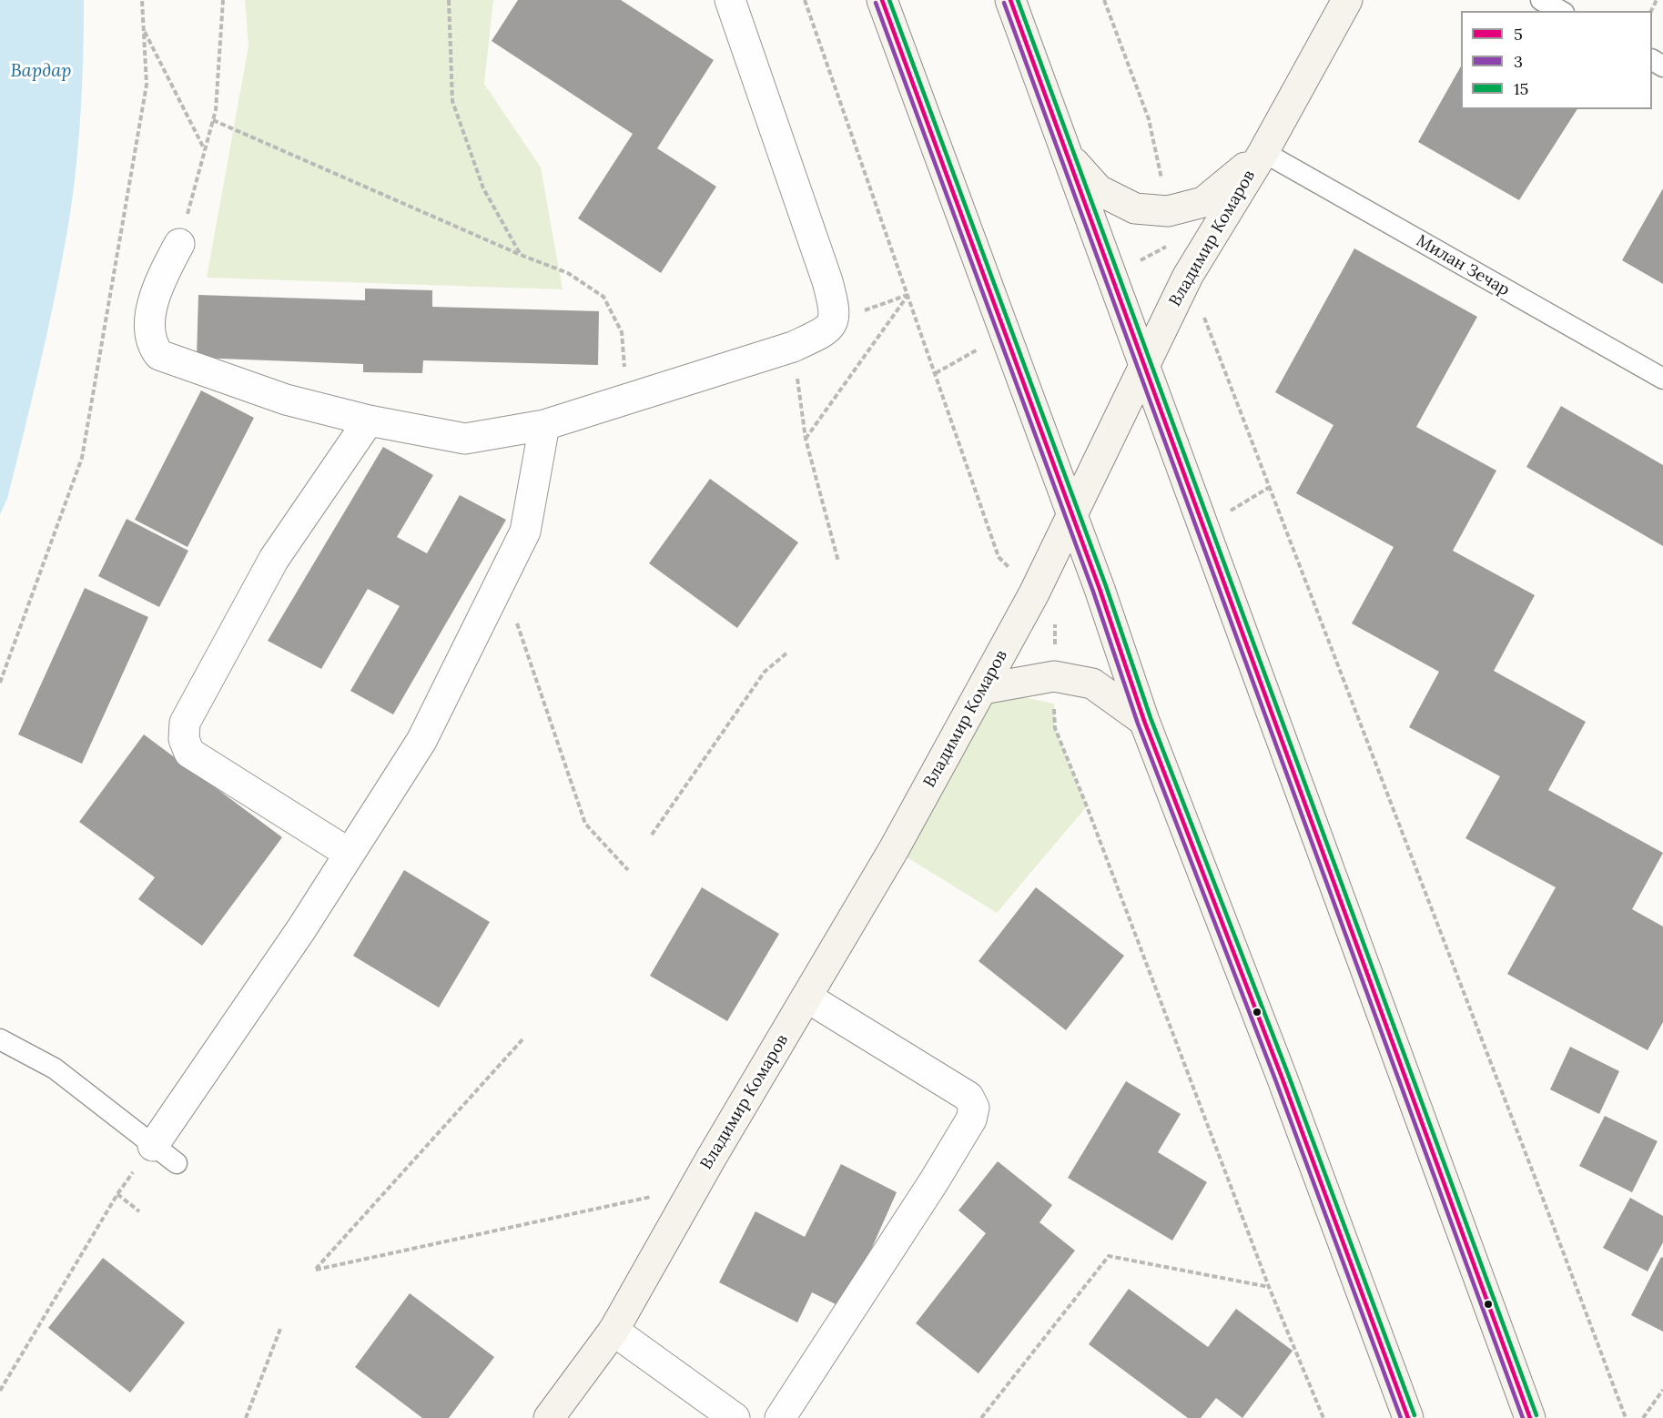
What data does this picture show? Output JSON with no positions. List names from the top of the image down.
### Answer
{
  "streets": {
    "street": ["Владимир Комаров"],
    "lane": ["Милан Зечар"]
  },
  "crossings": [
    ["Владимир Комаров", "Милан Зечар"]
  ],
  "water": ["Вардар"],
  "lines": ["transit line 5", "transit line 15", "transit line 3"],
  "legend": ["5", "3", "15"]
}
